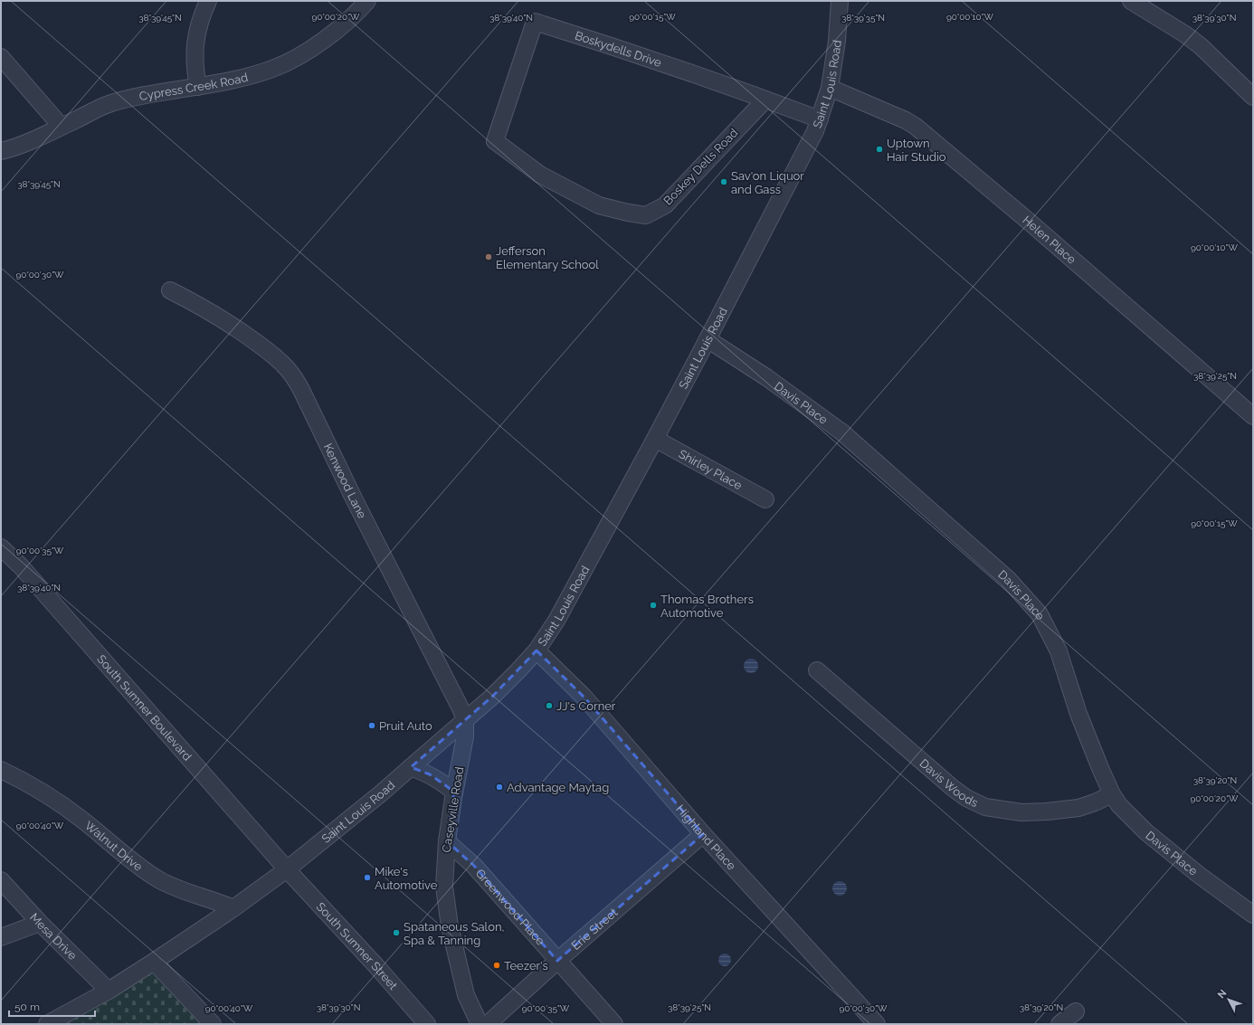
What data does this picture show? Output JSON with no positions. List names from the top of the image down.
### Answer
{
  "streets": {
    "street": [
      "Boskydells Drive",
      "Saint Louis Road",
      "Cypress Creek Road",
      "Boskey Dells Road",
      "Helen Place",
      "Davis Place",
      "Shirley Place",
      "Kenwood Lane",
      "South Sumner Boulevard",
      "Davis Woods",
      "Caseyville Road",
      "Highland Place",
      "Walnut Drive",
      "Greenwood Place",
      "Erie Street",
      "Mesa Drive",
      "South Sumner Street"
    ]
  },
  "crossings": [
    ["Boskydells Drive", "Saint Louis Road"],
    ["Boskydells Drive", "Boskey Dells Road"],
    ["Saint Louis Road", "Helen Place"],
    ["Saint Louis Road", "Davis Place"],
    ["Saint Louis Road", "Shirley Place"],
    ["Saint Louis Road", "Kenwood Lane"],
    ["Saint Louis Road", "South Sumner Boulevard"],
    ["Saint Louis Road", "Caseyville Road"],
    ["Saint Louis Road", "Highland Place"],
    ["Saint Louis Road", "Walnut Drive"],
    ["Saint Louis Road", "Mesa Drive"],
    ["Saint Louis Road", "South Sumner Street"],
    ["Davis Place", "Davis Woods"],
    ["Kenwood Lane", "Caseyville Road"],
    ["South Sumner Boulevard", "South Sumner Street"],
    ["Caseyville Road", "Greenwood Place"],
    ["Highland Place", "Erie Street"],
    ["Greenwood Place", "Erie Street"]
  ],
  "places": [
    "Uptown Hair Studio",
    "Sav'on Liquor and Gass",
    "Jefferson Elementary School",
    "Thomas Brothers Automotive",
    "JJ's Corner",
    "Pruit Auto",
    "Advantage Maytag",
    "Mike's Automotive",
    "Spataneous Salon, Spa & Tanning",
    "Teezer's"
  ],
  "scale_bar": "50 m",
  "north": "top left",
  "coordinates": [
    "90°00'10\"W",
    "90°00'20\"W",
    "90°00'15\"W",
    "38°39'45\"N",
    "38°39'40\"N",
    "38°39'35\"N",
    "38°39'30\"N",
    "90°00'30\"W",
    "38°39'25\"N",
    "90°00'35\"W",
    "38°39'20\"N",
    "90°00'40\"W"
  ]
}
